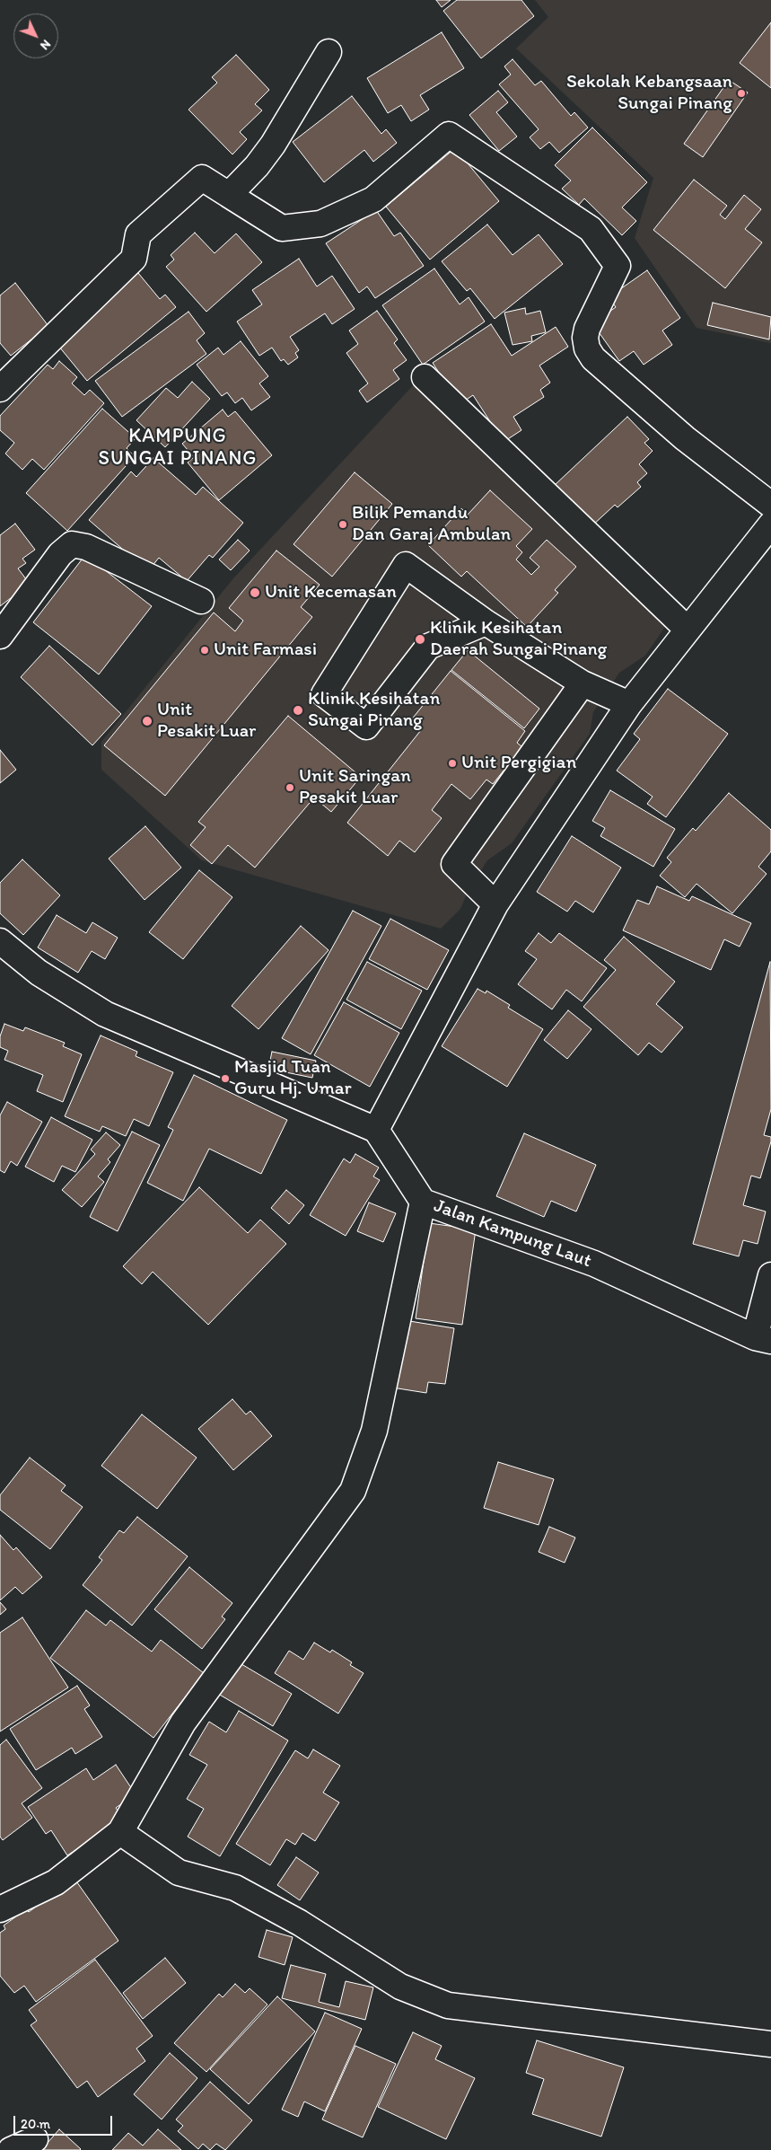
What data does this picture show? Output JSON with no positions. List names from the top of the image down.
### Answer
{
  "streets": {
    "street": ["Jalan Kampung Laut"]
  },
  "districts": ["KAMPUNG SUNGAI PINANG"],
  "places": [
    "Sekolah Kebangsaan Sungai Pinang",
    "Bilik Pemandu Dan Garaj Ambulan",
    "Unit Kecemasan",
    "Klinik Kesihatan Daerah Sungai Pinang",
    "Unit Farmasi",
    "Klinik Kesihatan Sungai Pinang",
    "Unit Pesakit Luar",
    "Unit Pergigian",
    "Unit Saringan Pesakit Luar",
    "Masjid Tuan Guru Hj. Umar"
  ],
  "scale_bar": "20 m",
  "north": "bottom right"
}
